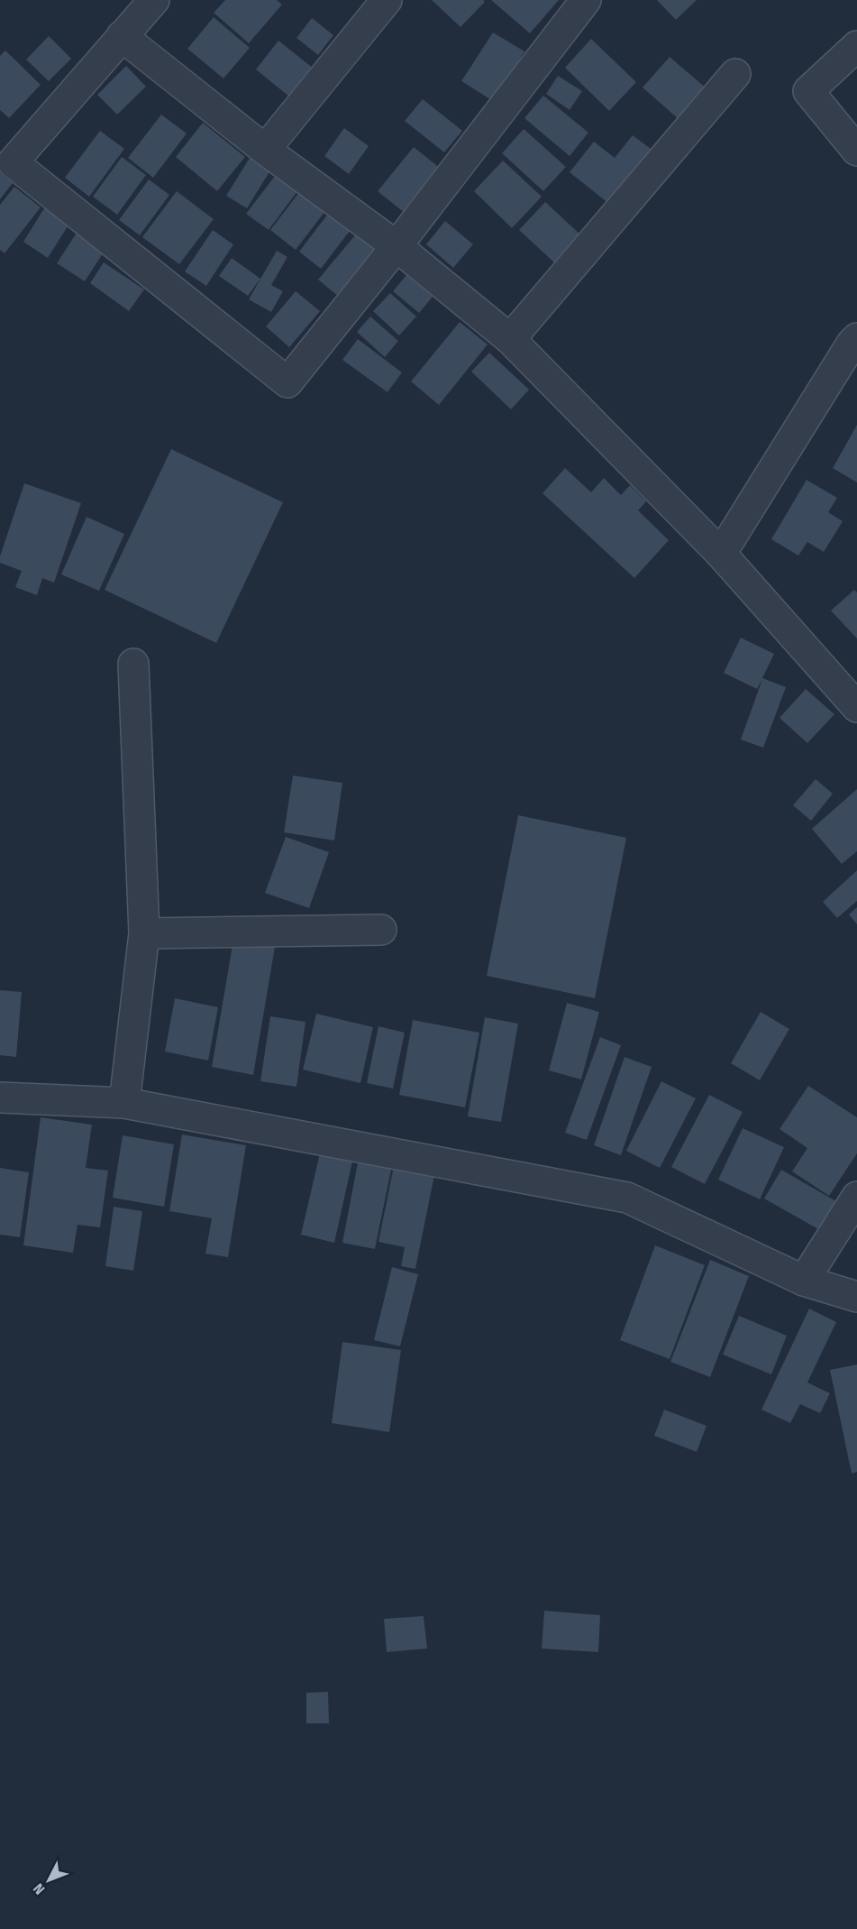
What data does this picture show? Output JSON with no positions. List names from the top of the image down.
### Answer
{
  "north": "bottom left"
}
